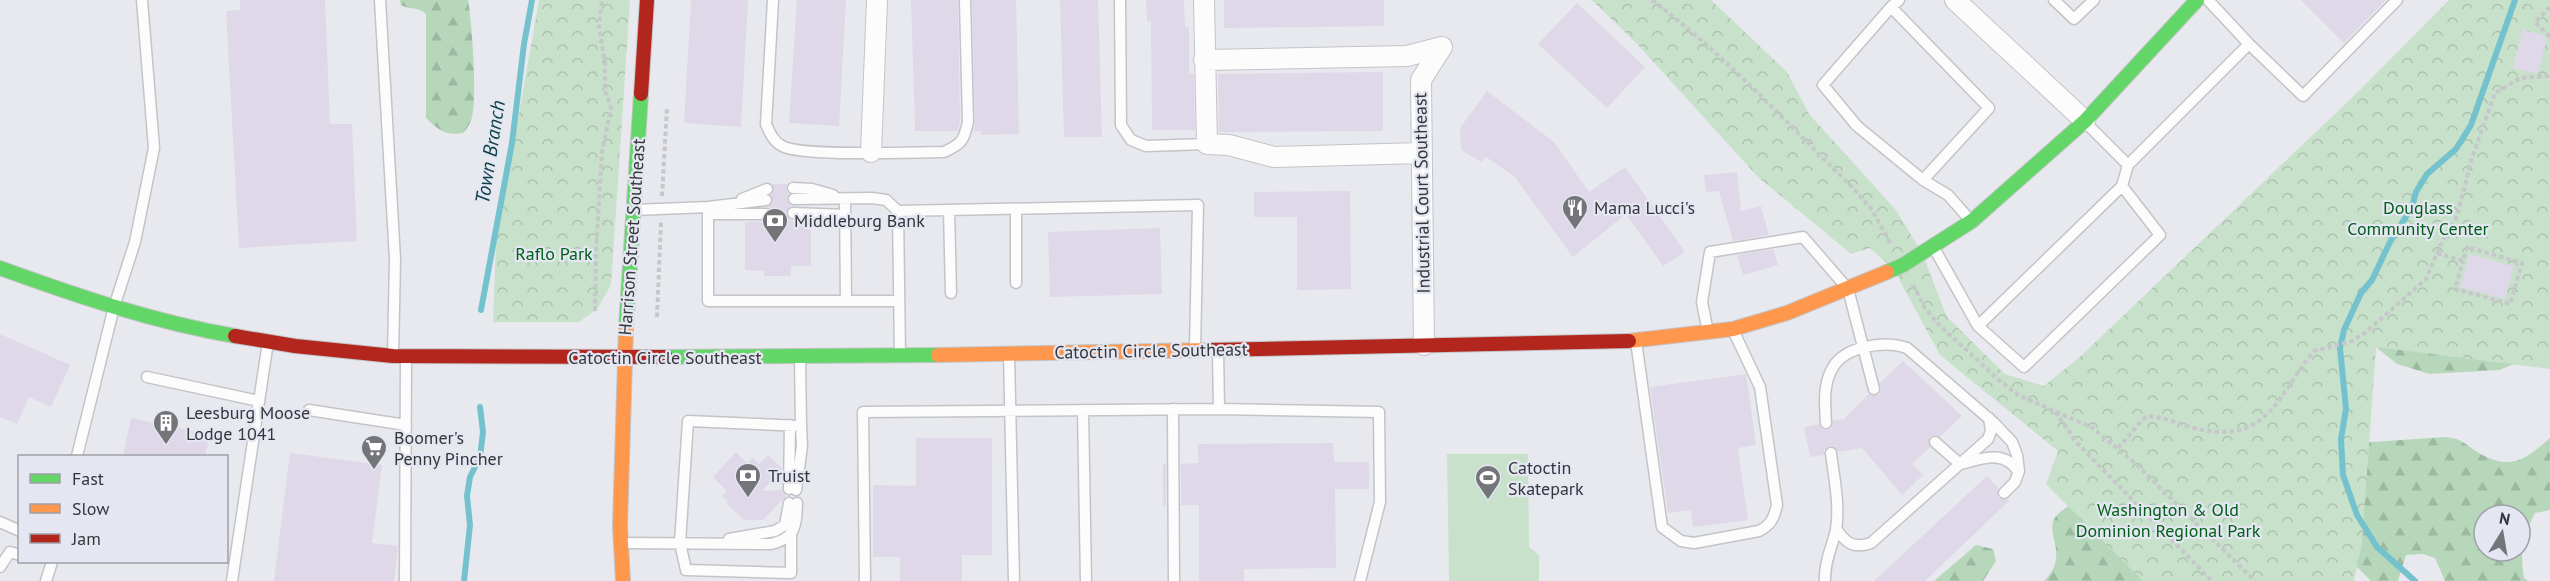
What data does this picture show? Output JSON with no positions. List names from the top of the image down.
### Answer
{
  "streets": {
    "main road": ["Harrison Street Southeast", "Catoctin Circle Southeast"],
    "street": ["Industrial Court Southeast"]
  },
  "crossings": [
    ["Industrial Court Southeast", "Catoctin Circle Southeast"],
    ["Harrison Street Southeast", "Catoctin Circle Southeast"]
  ],
  "water": ["Town Branch"],
  "parks": ["Douglass Community Center", "Raflo Park", "Washington & Old Dominion Regional Park"],
  "places": {
    "restaurant": ["Mama Lucci's"],
    "bank": ["Middleburg Bank", "Truist"],
    "building": ["Leesburg Moose Lodge 1041"],
    "supermarket": ["Boomer's Penny Pincher"],
    "sports": ["Catoctin Skatepark"]
  },
  "legend": ["Fast", "Slow", "Jam"],
  "north": "top"
}
